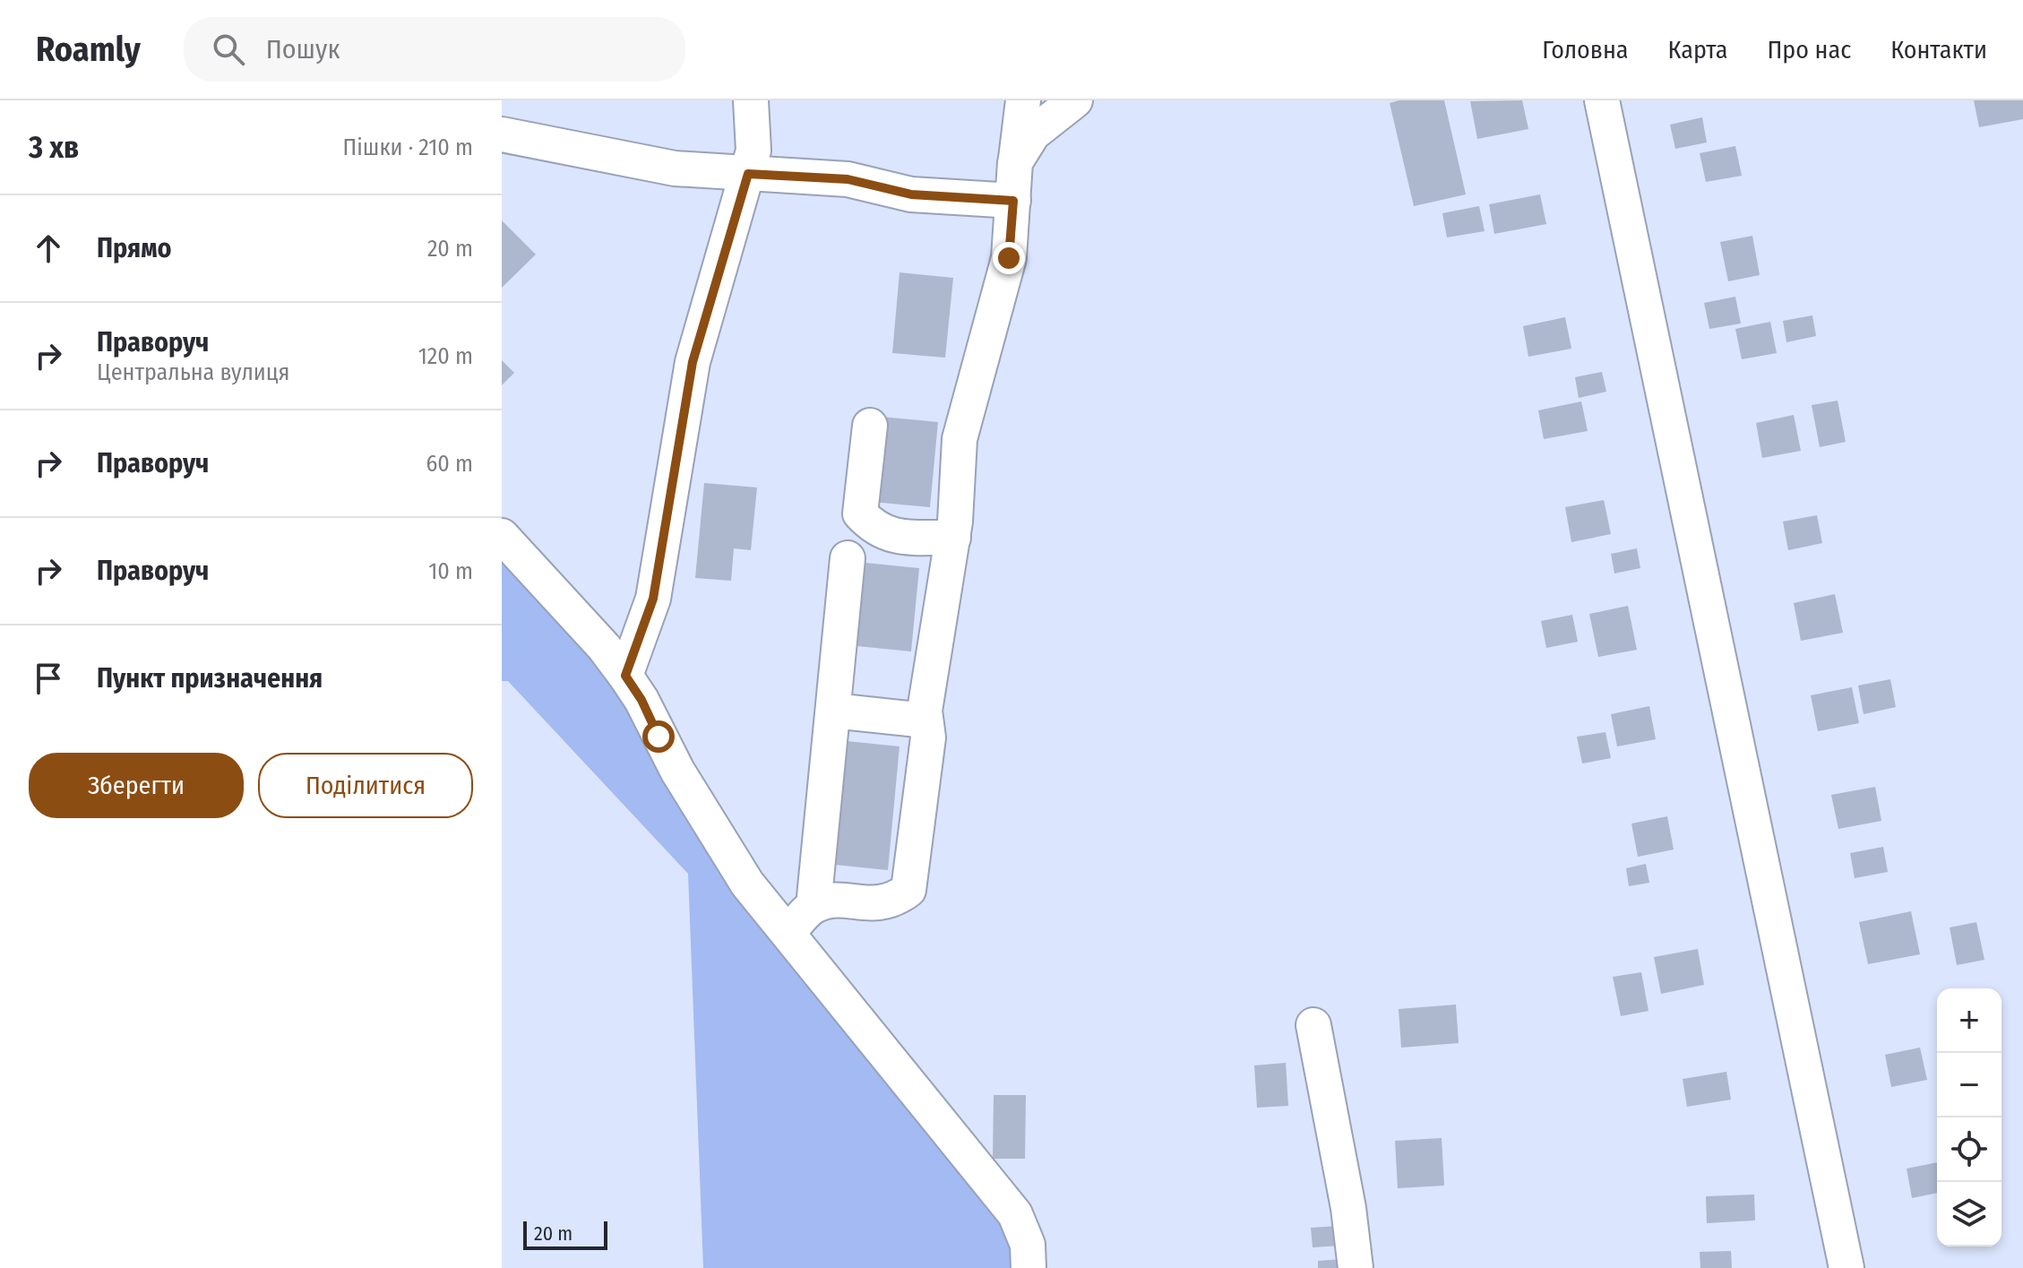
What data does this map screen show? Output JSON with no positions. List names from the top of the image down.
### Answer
{
  "scale_bar": "20 m",
  "page": {
    "header": "Roamly",
    "search": "Пошук",
    "nav": [
      "Головна",
      "Карта",
      "Про нас",
      "Контакти"
    ],
    "heading": ["3 хв", "Пішки · 210 m"],
    "list": [
      ["Прямо", "20 m"],
      ["Праворуч", "Центральна вулиця", "120 m"],
      ["Праворуч", "60 m"],
      ["Праворуч", "10 m"],
      "Пункт призначення"
    ],
    "buttons": ["Зберегти", "Поділитися"],
    "map_buttons": ["+", "−"],
    "scale": "20 m"
  }
}
